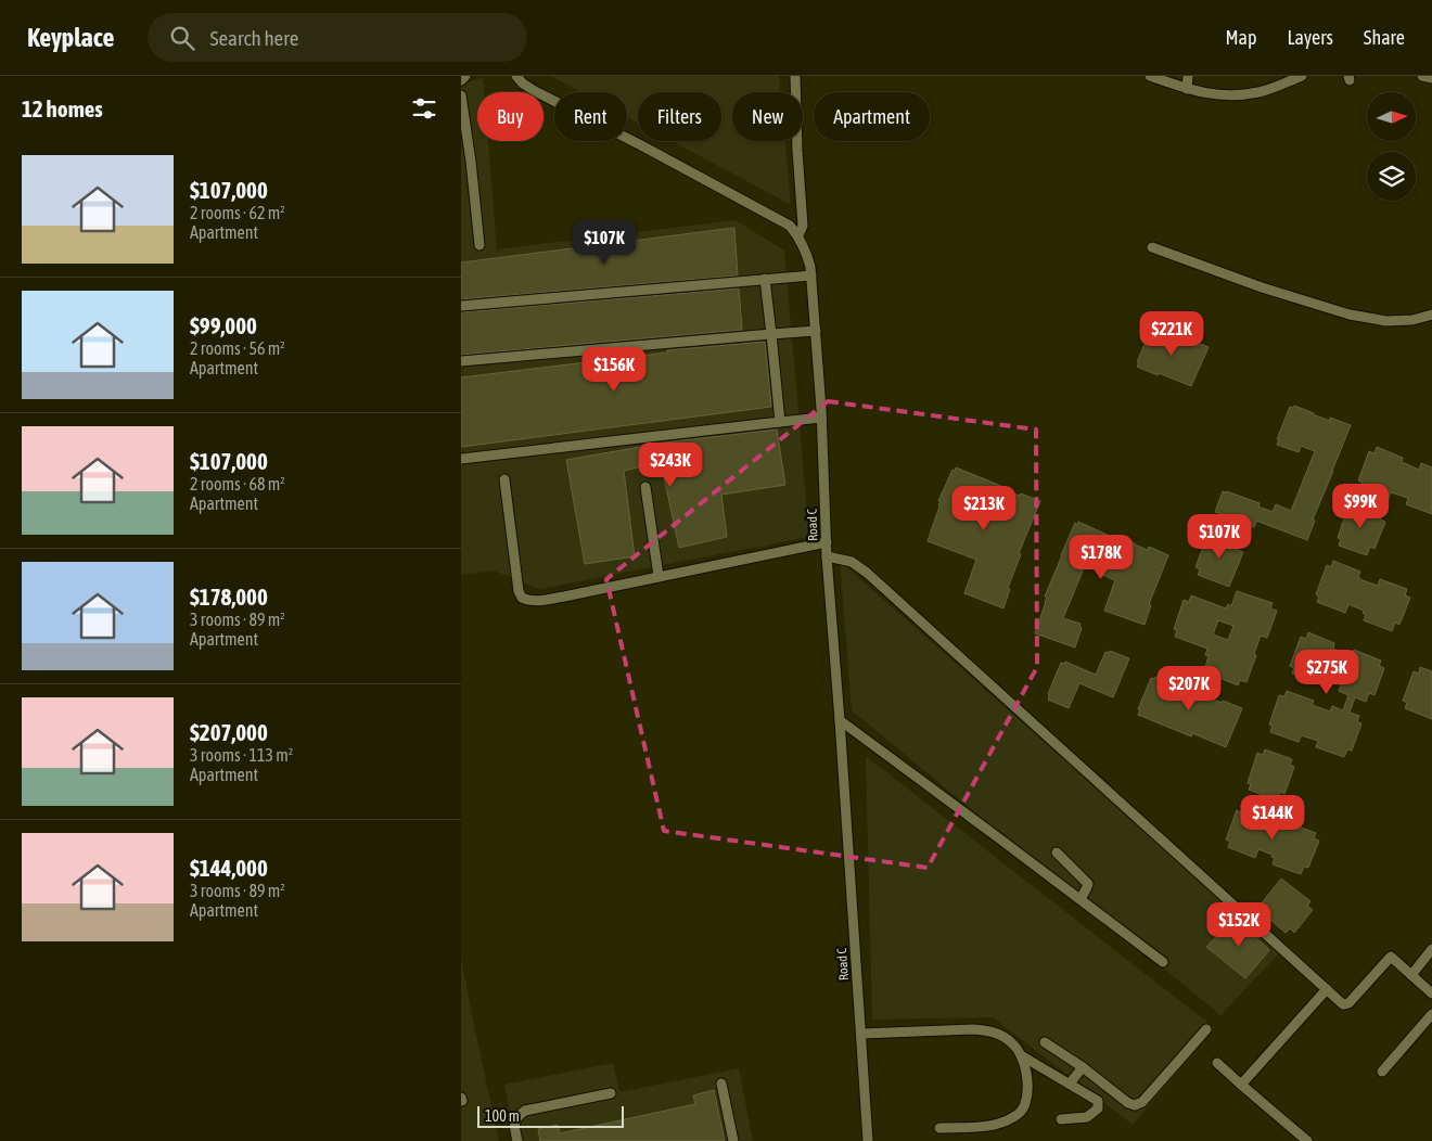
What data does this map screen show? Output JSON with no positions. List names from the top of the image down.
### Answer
{
  "streets": {
    "street": ["Road C"]
  },
  "scale_bar": "100 m",
  "north": "right",
  "page": {
    "header": "Keyplace",
    "search": "Search here",
    "nav": ["Map", "Layers", "Share"],
    "heading": "12 homes",
    "chip": [
      "Buy",
      "Rent",
      "Filters",
      "New",
      "Apartment"
    ],
    "list": [
      {
        "name": "$107,000",
        "note": "2 rooms · 62 m² · Apartment"
      },
      {
        "name": "$99,000",
        "note": "2 rooms · 56 m² · Apartment"
      },
      {
        "name": "$107,000",
        "note": "2 rooms · 68 m² · Apartment"
      },
      {
        "name": "$178,000",
        "note": "3 rooms · 89 m² · Apartment"
      },
      {
        "name": "$207,000",
        "note": "3 rooms · 113 m² · Apartment"
      },
      {
        "name": "$144,000",
        "note": "3 rooms · 89 m² · Apartment"
      }
    ],
    "price": [
      "$107K",
      "$221K",
      "$156K",
      "$243K",
      "$99K",
      "$213K",
      "$107K",
      "$178K",
      "$275K",
      "$207K",
      "$144K",
      "$152K"
    ],
    "scale": "100 m"
  }
}
